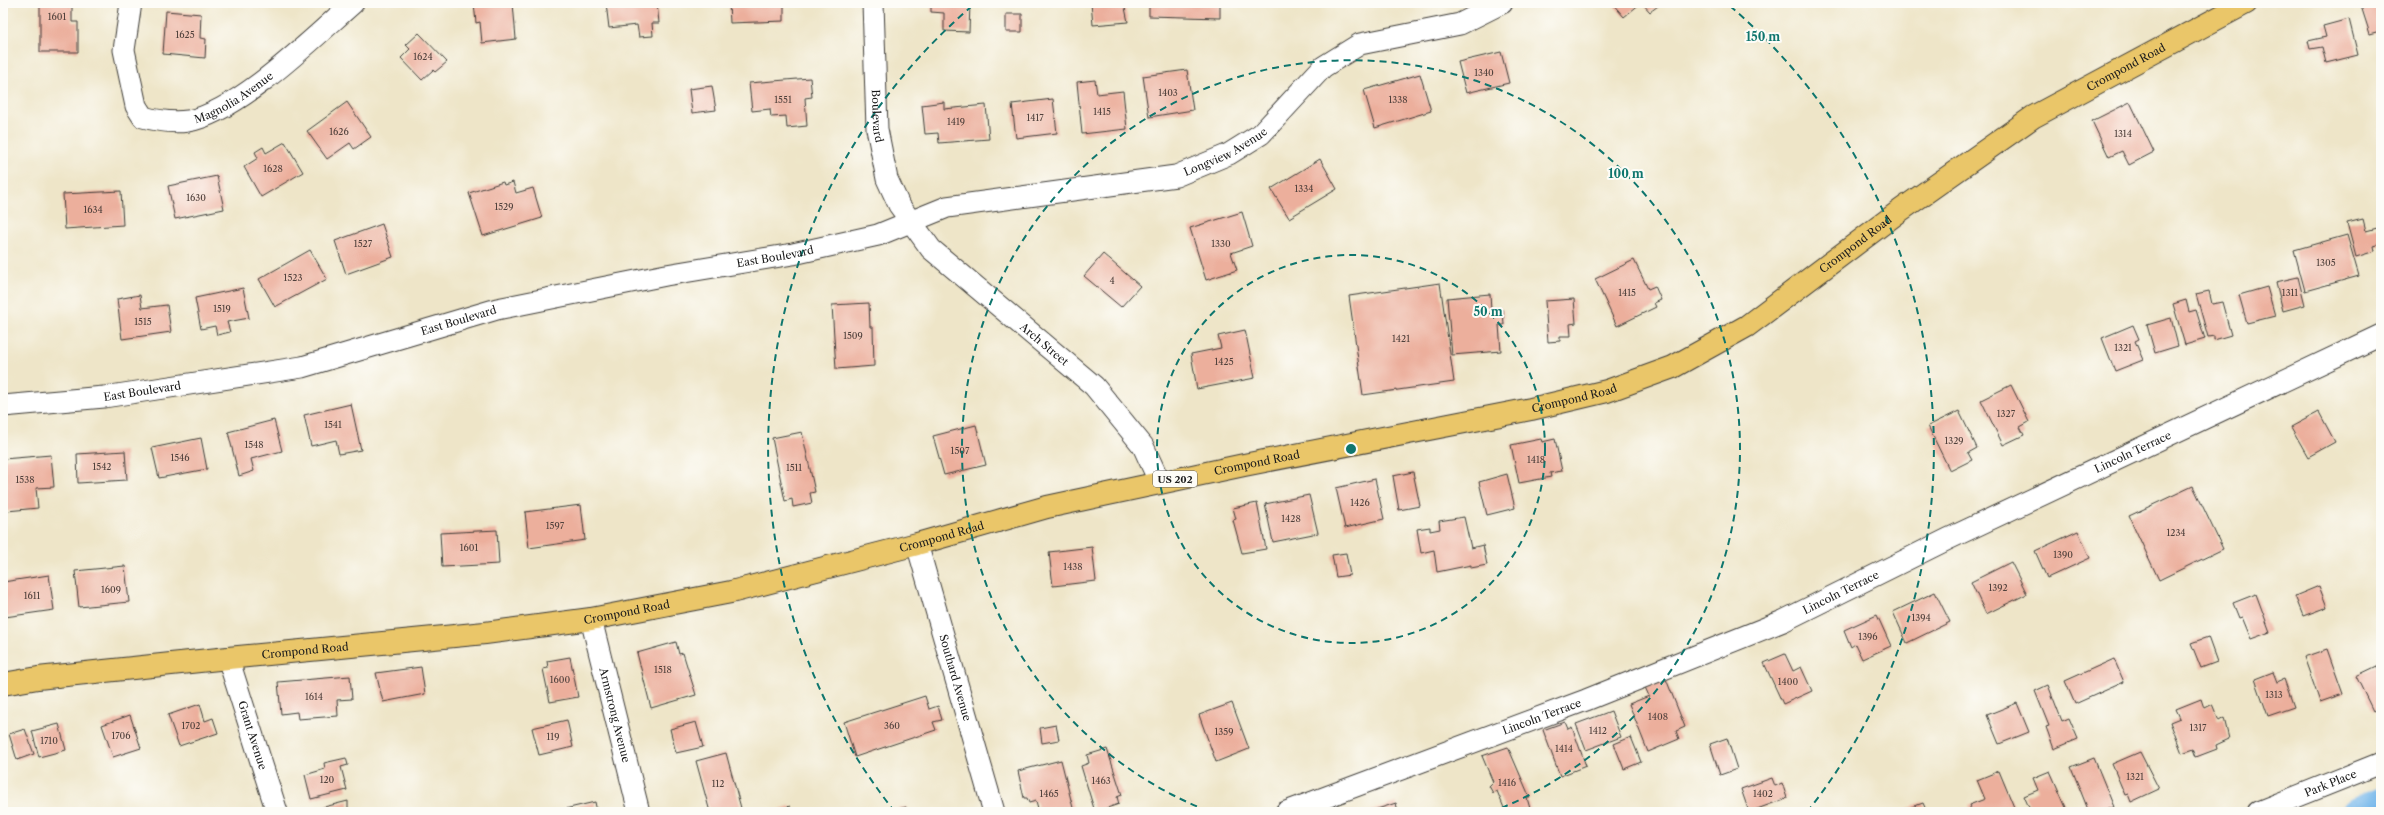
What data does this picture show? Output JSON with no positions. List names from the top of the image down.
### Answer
{
  "streets": {
    "main road": ["Crompond Road", "US 202"],
    "street": [
      "Magnolia Avenue",
      "Boulevard",
      "Longview Avenue",
      "East Boulevard",
      "Arch Street",
      "Lincoln Terrace",
      "Southard Avenue",
      "Armstrong Avenue",
      "Grant Avenue",
      "Park Place"
    ]
  },
  "crossings": [
    ["Crompond Road", "Arch Street"],
    ["Crompond Road", "Southard Avenue"],
    ["Crompond Road", "Armstrong Avenue"],
    ["Crompond Road", "Grant Avenue"],
    ["Boulevard", "Longview Avenue"],
    ["Boulevard", "East Boulevard"],
    ["Boulevard", "Arch Street"],
    ["Longview Avenue", "East Boulevard"],
    ["Longview Avenue", "Arch Street"],
    ["East Boulevard", "Arch Street"]
  ],
  "house_numbers": [
    "1601",
    "1625",
    "1624",
    "1340",
    "1403",
    "1551",
    "1338",
    "1415",
    "1417",
    "1419",
    "1626",
    "1314",
    "1628",
    "1334",
    "1630",
    "1529",
    "1634",
    "1527",
    "1330",
    "1305",
    "1523",
    "4",
    "1415",
    "1311",
    "1519",
    "1515",
    "1509",
    "1421",
    "1321",
    "1425",
    "1327",
    "1541",
    "1329",
    "1548",
    "1507",
    "1546",
    "1418",
    "1542",
    "1511",
    "1538",
    "1426",
    "1428",
    "1597",
    "1234",
    "1601",
    "1390",
    "1438",
    "1392",
    "1609",
    "1611",
    "1394",
    "1396",
    "1518",
    "1600",
    "1400",
    "1313",
    "1614",
    "1408",
    "1702",
    "360",
    "1317",
    "1412",
    "1359",
    "1706",
    "119",
    "1710",
    "1414",
    "1321",
    "120",
    "1463",
    "1416",
    "112",
    "1465",
    "1402"
  ],
  "rings": ["150 m", "100 m", "50 m"]
}
